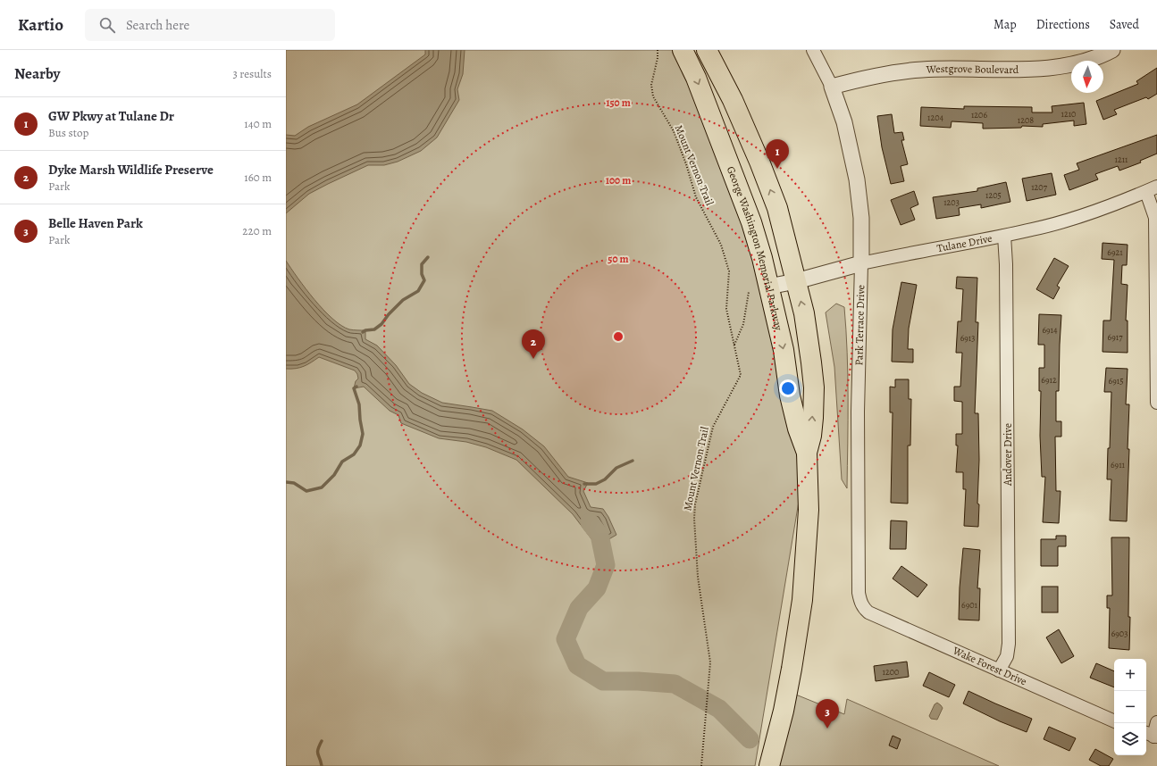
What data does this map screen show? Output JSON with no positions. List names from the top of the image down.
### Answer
{
  "streets": {
    "main road": ["George Washington Memorial Parkway"],
    "street": [
      "Westgrove Boulevard",
      "Tulane Drive",
      "Park Terrace Drive",
      "Andover Drive",
      "Wake Forest Drive"
    ],
    "path": ["Mount Vernon Trail"]
  },
  "crossings": [
    ["Westgrove Boulevard", "Park Terrace Drive"],
    ["Tulane Drive", "George Washington Memorial Parkway"],
    ["Tulane Drive", "Park Terrace Drive"],
    ["Tulane Drive", "Andover Drive"],
    ["Park Terrace Drive", "Wake Forest Drive"],
    ["Andover Drive", "Wake Forest Drive"]
  ],
  "house_numbers": [
    "1210",
    "1206",
    "1204",
    "1208",
    "1211",
    "1207",
    "1205",
    "1203",
    "6921",
    "6914",
    "6917",
    "6913",
    "6912",
    "6915",
    "6911",
    "6901",
    "6903",
    "1200"
  ],
  "north": "bottom",
  "page": {
    "header": "Kartio",
    "search": "Search here",
    "nav": ["Map", "Directions", "Saved"],
    "heading": ["Nearby", "3 results"],
    "list": [
      {
        "mark": "1",
        "name": "GW Pkwy at Tulane Dr",
        "note": "Bus stop",
        "value": "140 m"
      },
      {
        "mark": "2",
        "name": "Dyke Marsh Wildlife Preserve",
        "note": "Park",
        "value": "160 m"
      },
      {
        "mark": "3",
        "name": "Belle Haven Park",
        "note": "Park",
        "value": "220 m"
      }
    ],
    "pins": ["1", "2", "3"],
    "map_buttons": ["+", "−"]
  },
  "rings": ["150 m", "100 m", "50 m"]
}
